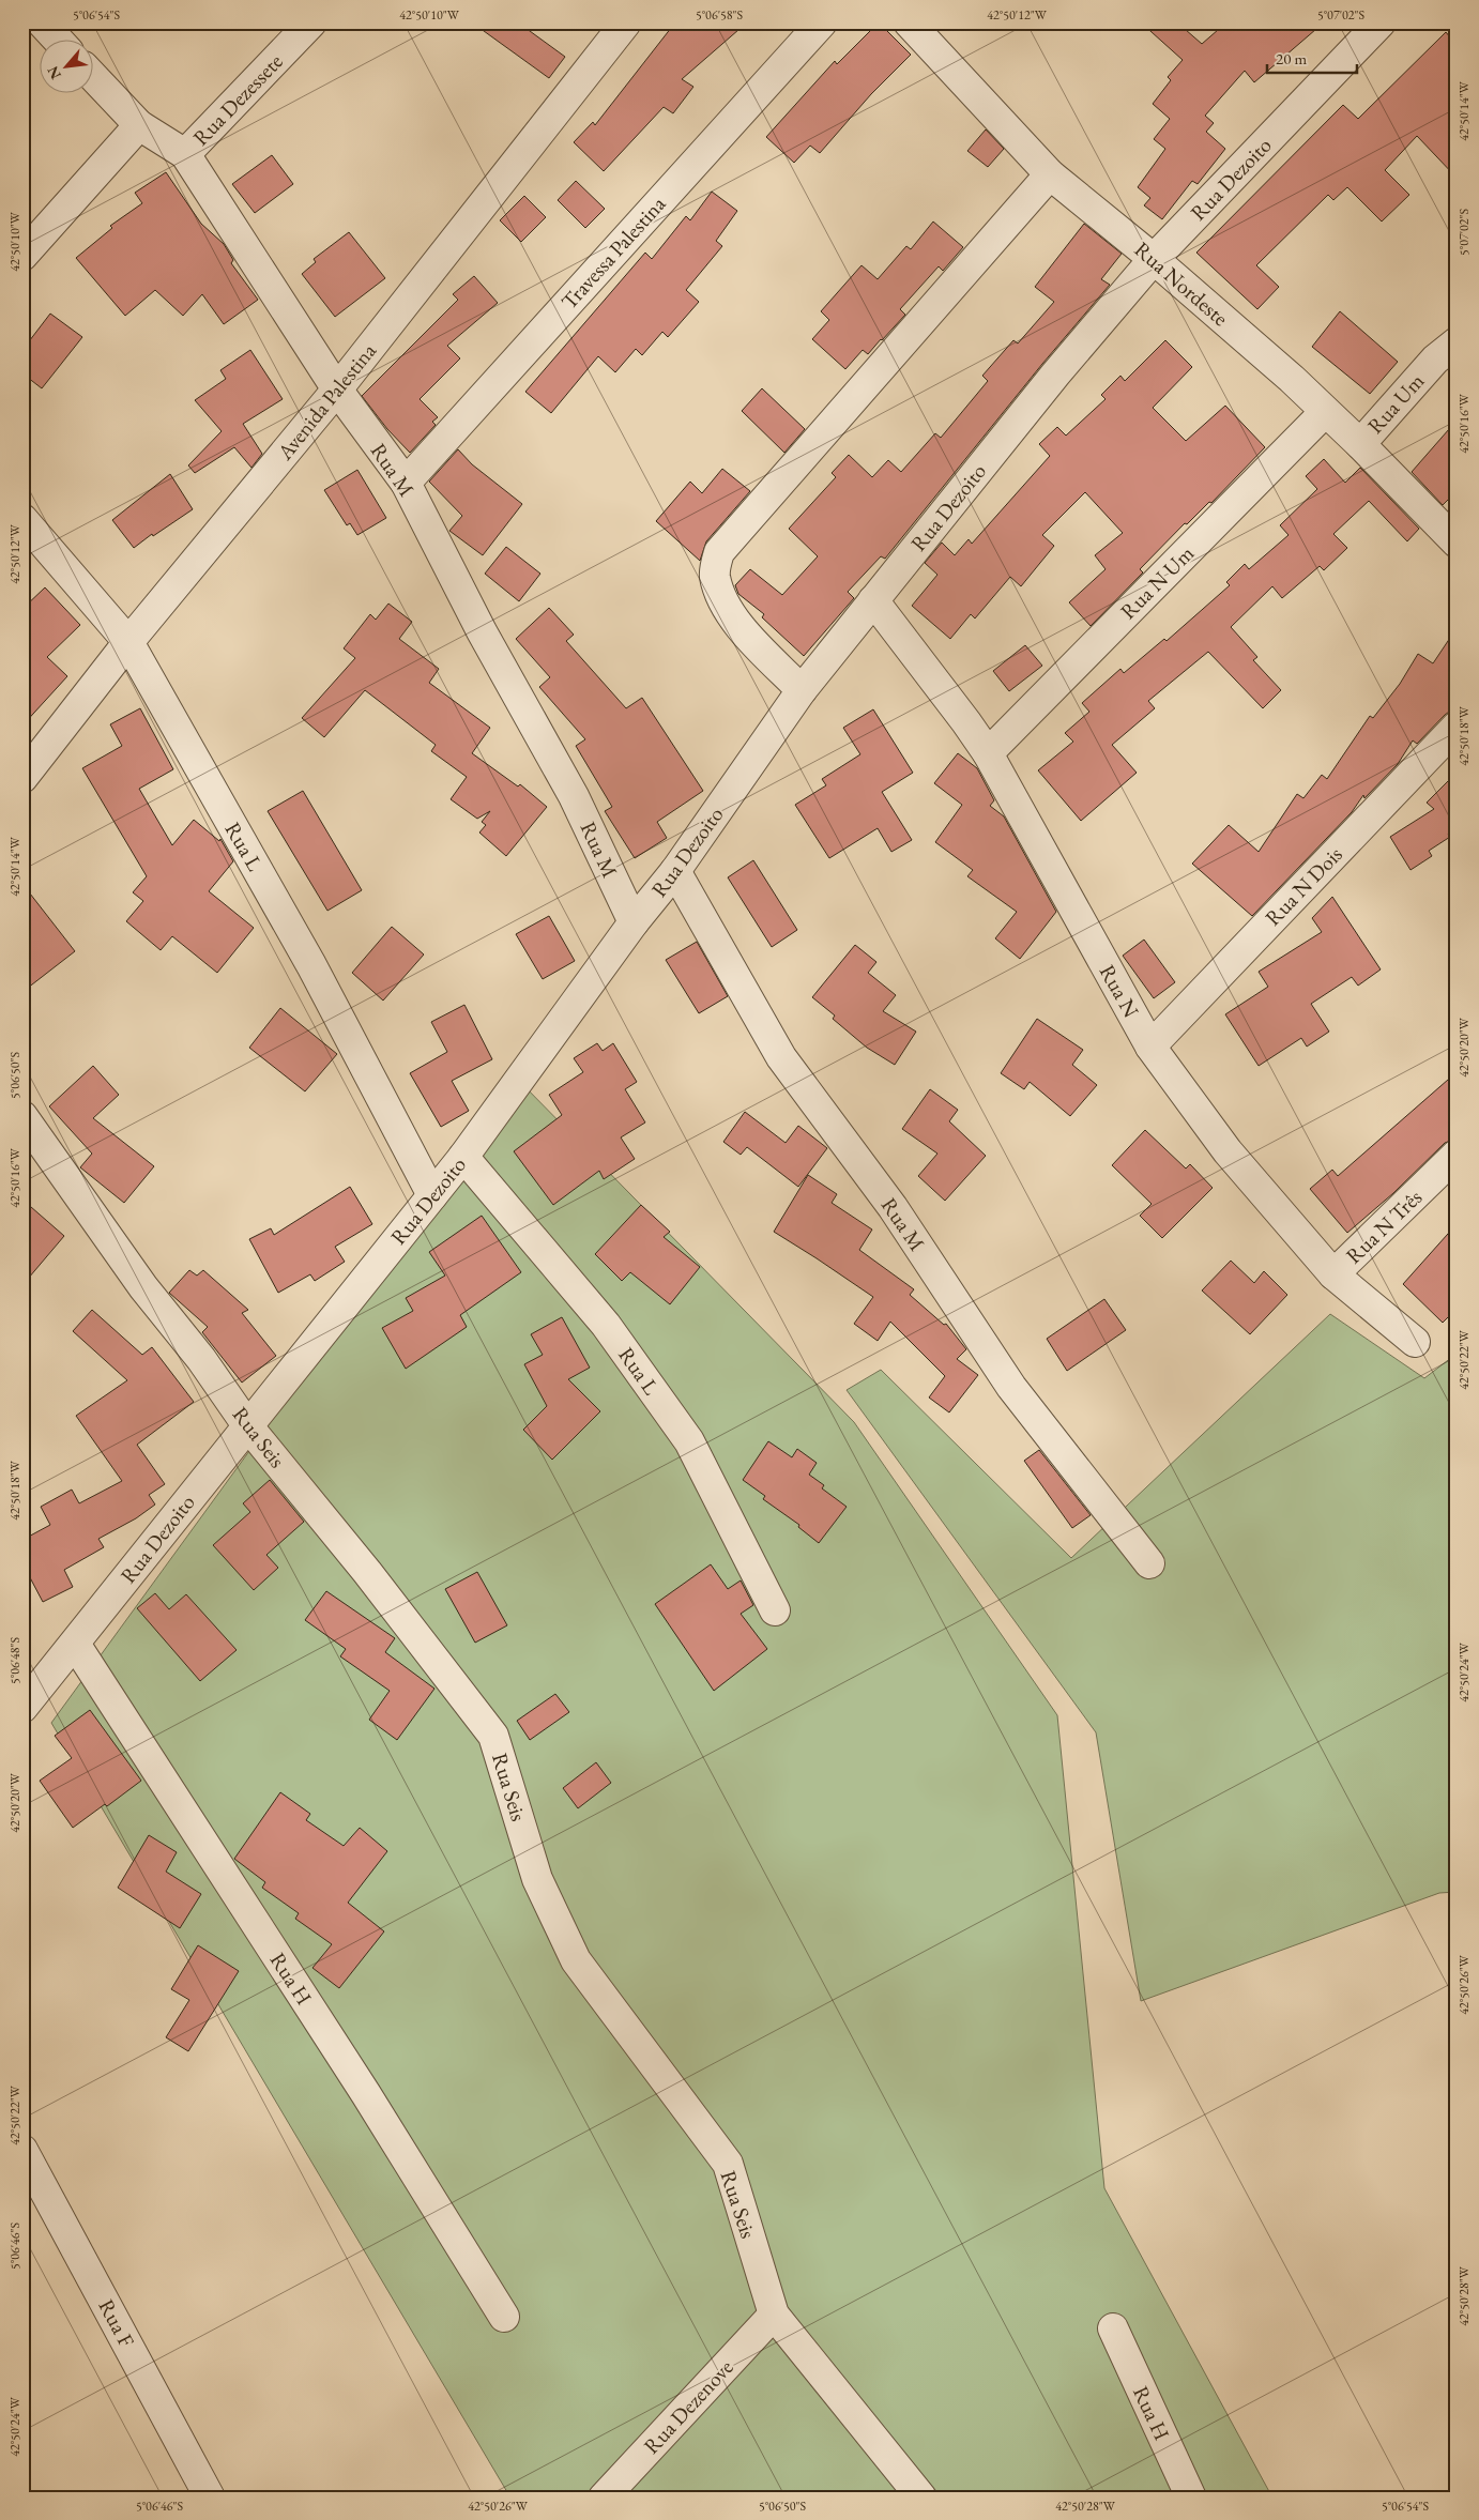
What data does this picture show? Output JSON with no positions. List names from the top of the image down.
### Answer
{
  "streets": {
    "street": [
      "Rua Dezessete",
      "Rua Dezoito",
      "Travessa Palestina",
      "Rua Nordeste",
      "Avenida Palestina",
      "Rua Um",
      "Rua M",
      "Rua N Um",
      "Rua L",
      "Rua N Dois",
      "Rua N",
      "Rua N Três",
      "Rua Seis",
      "Rua H",
      "Rua F",
      "Rua Dezenove"
    ]
  },
  "crossings": [
    ["Rua Dezessete", "Rua M"],
    ["Rua Dezoito", "Rua Nordeste"],
    ["Rua Dezoito", "Rua M"],
    ["Rua Dezoito", "Rua L"],
    ["Rua Dezoito", "Rua N"],
    ["Rua Dezoito", "Rua Seis"],
    ["Rua Dezoito", "Rua H"],
    ["Travessa Palestina", "Rua M"],
    ["Rua Nordeste", "Rua Um"],
    ["Rua Nordeste", "Rua N Um"],
    ["Avenida Palestina", "Rua M"],
    ["Avenida Palestina", "Rua L"],
    ["Rua N Um", "Rua N"],
    ["Rua N Dois", "Rua N"],
    ["Rua N", "Rua N Três"],
    ["Rua Seis", "Rua Dezenove"]
  ],
  "scale_bar": "20 m",
  "north": "bottom left",
  "coordinates": [
    "5°06'54\"S",
    "42°50'10\"W",
    "5°06'58\"S",
    "42°50'12\"W",
    "5°07'02\"S",
    "42°50'14\"W",
    "42°50'16\"W",
    "42°50'18\"W",
    "42°50'20\"W",
    "5°06'50\"S",
    "42°50'22\"W",
    "5°06'48\"S",
    "42°50'24\"W",
    "42°50'26\"W",
    "5°06'46\"S",
    "42°50'28\"W"
  ]
}
